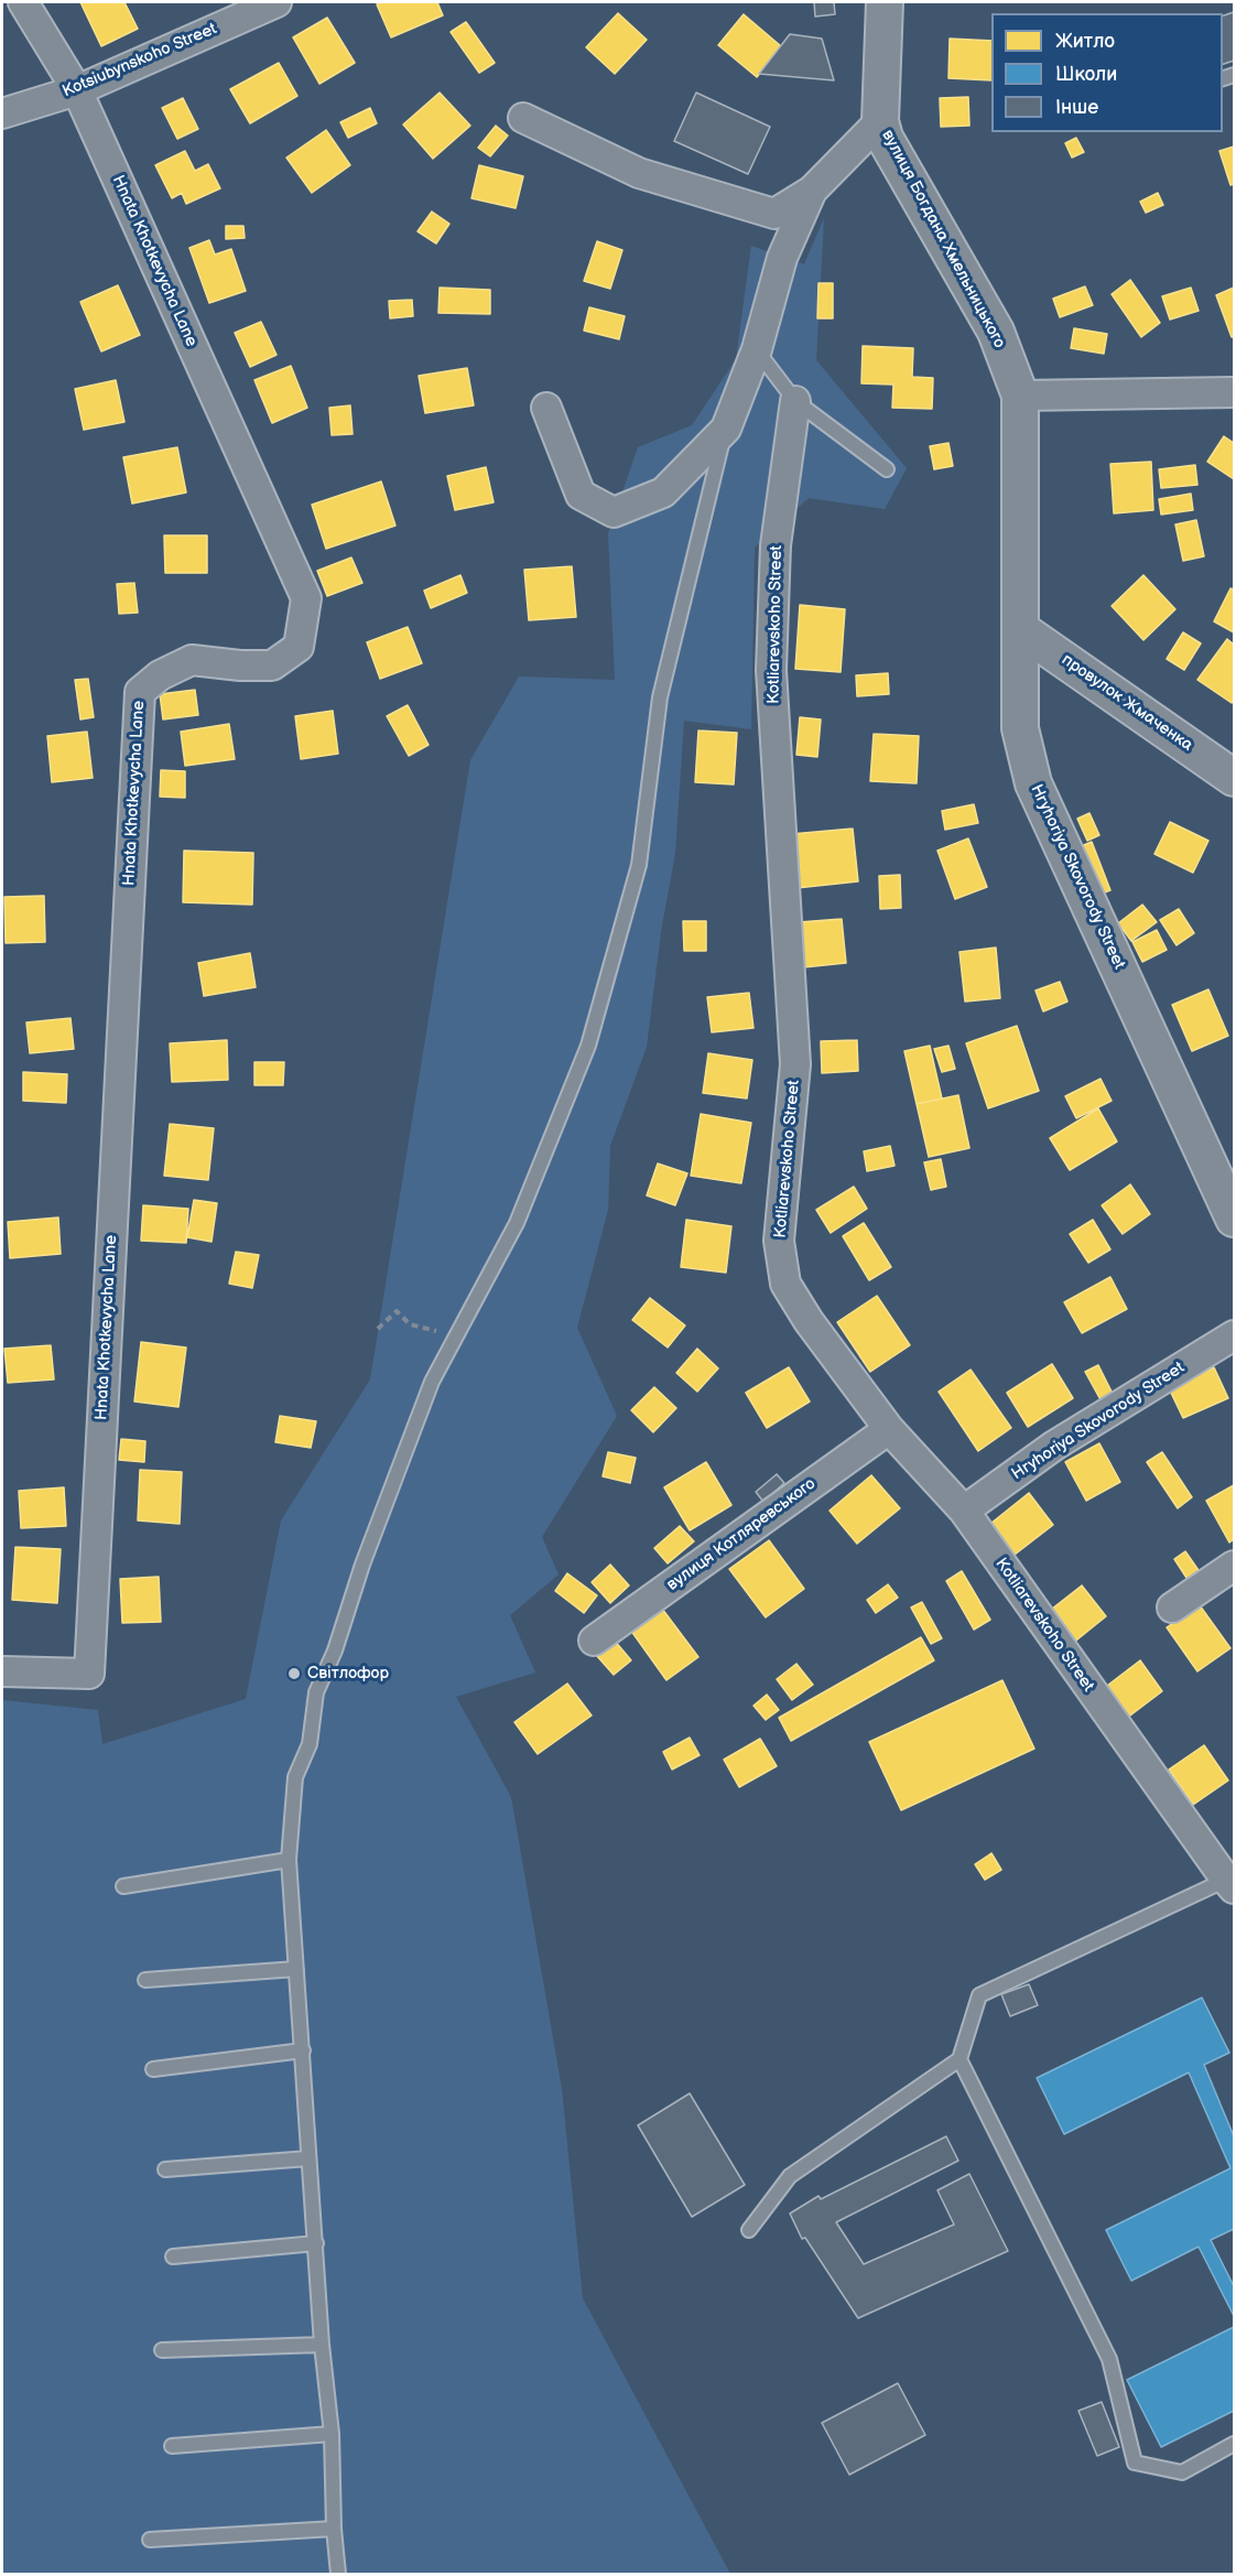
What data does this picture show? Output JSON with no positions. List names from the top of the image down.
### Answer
{
  "streets": {
    "street": [
      "Kotsiubynskoho Street",
      "вулиця Богдана Хмельницького",
      "Hnata Khotkevycha Lane",
      "Kotliarevskoho Street",
      "провулок Жмаченка",
      "Hryhoriya Skovorody Street",
      "вулиця Котляревського"
    ]
  },
  "crossings": [
    ["Kotsiubynskoho Street", "Hnata Khotkevycha Lane"],
    ["вулиця Богдана Хмельницького", "Hryhoriya Skovorody Street"],
    ["Kotliarevskoho Street", "Hryhoriya Skovorody Street"],
    ["Kotliarevskoho Street", "вулиця Котляревського"],
    ["провулок Жмаченка", "Hryhoriya Skovorody Street"]
  ],
  "places": ["Світлофор"],
  "legend": ["Житло", "Школи", "Інше"]
}
